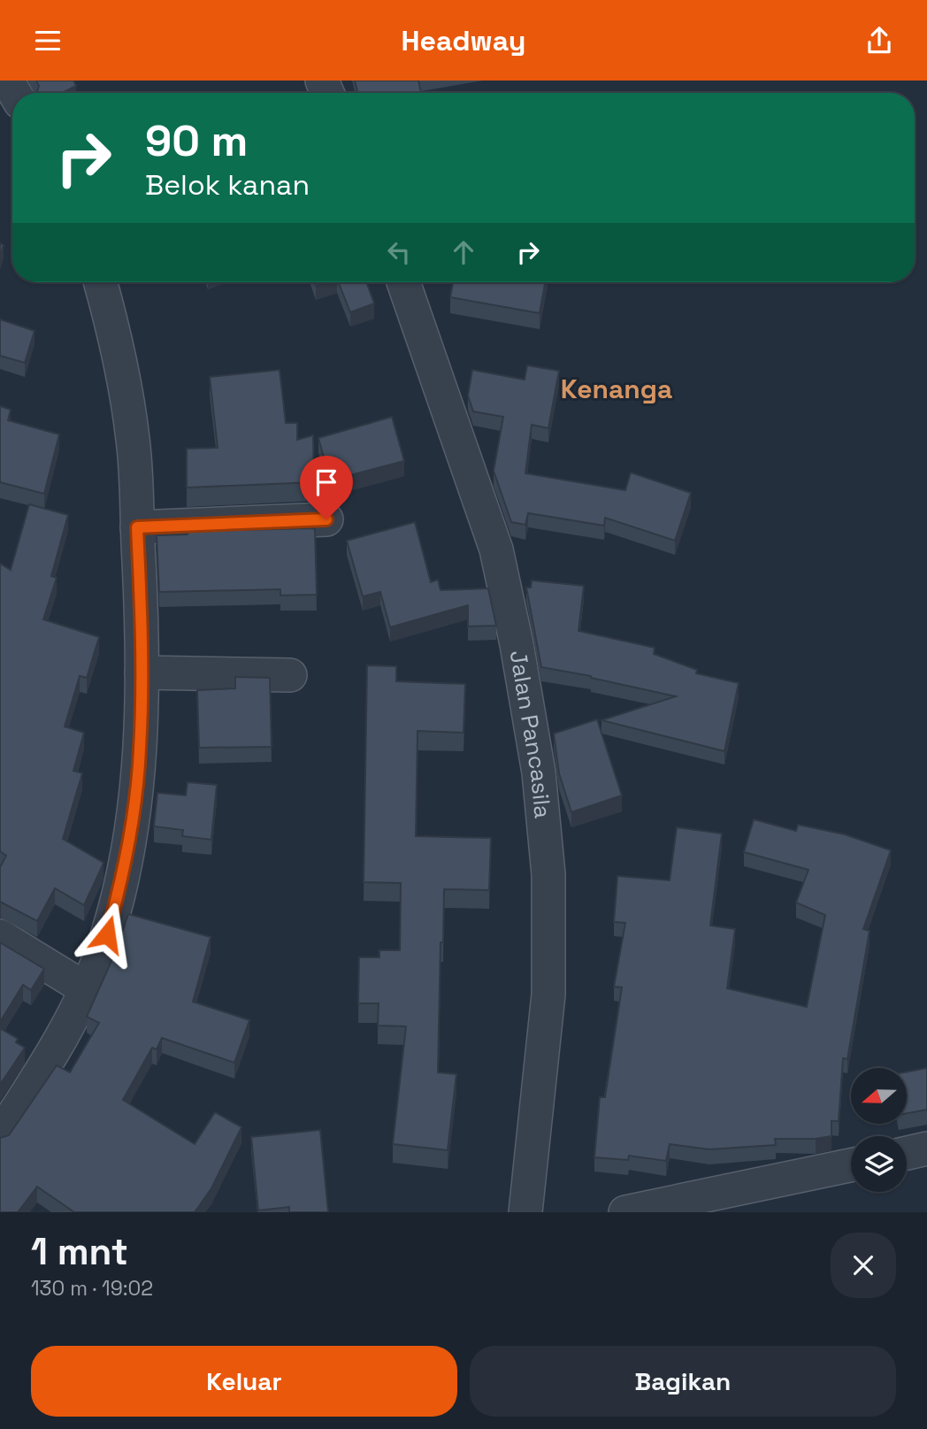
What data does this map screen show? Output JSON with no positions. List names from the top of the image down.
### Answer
{
  "streets": {
    "street": ["Jalan Pancasila"]
  },
  "districts": ["Kenanga"],
  "north": "left",
  "page": {
    "header": "Headway",
    "turn": ["90 m", "Belok kanan"],
    "heading": ["1 mnt", "130 m · 19:02"],
    "buttons": ["Keluar", "Bagikan"]
  }
}
